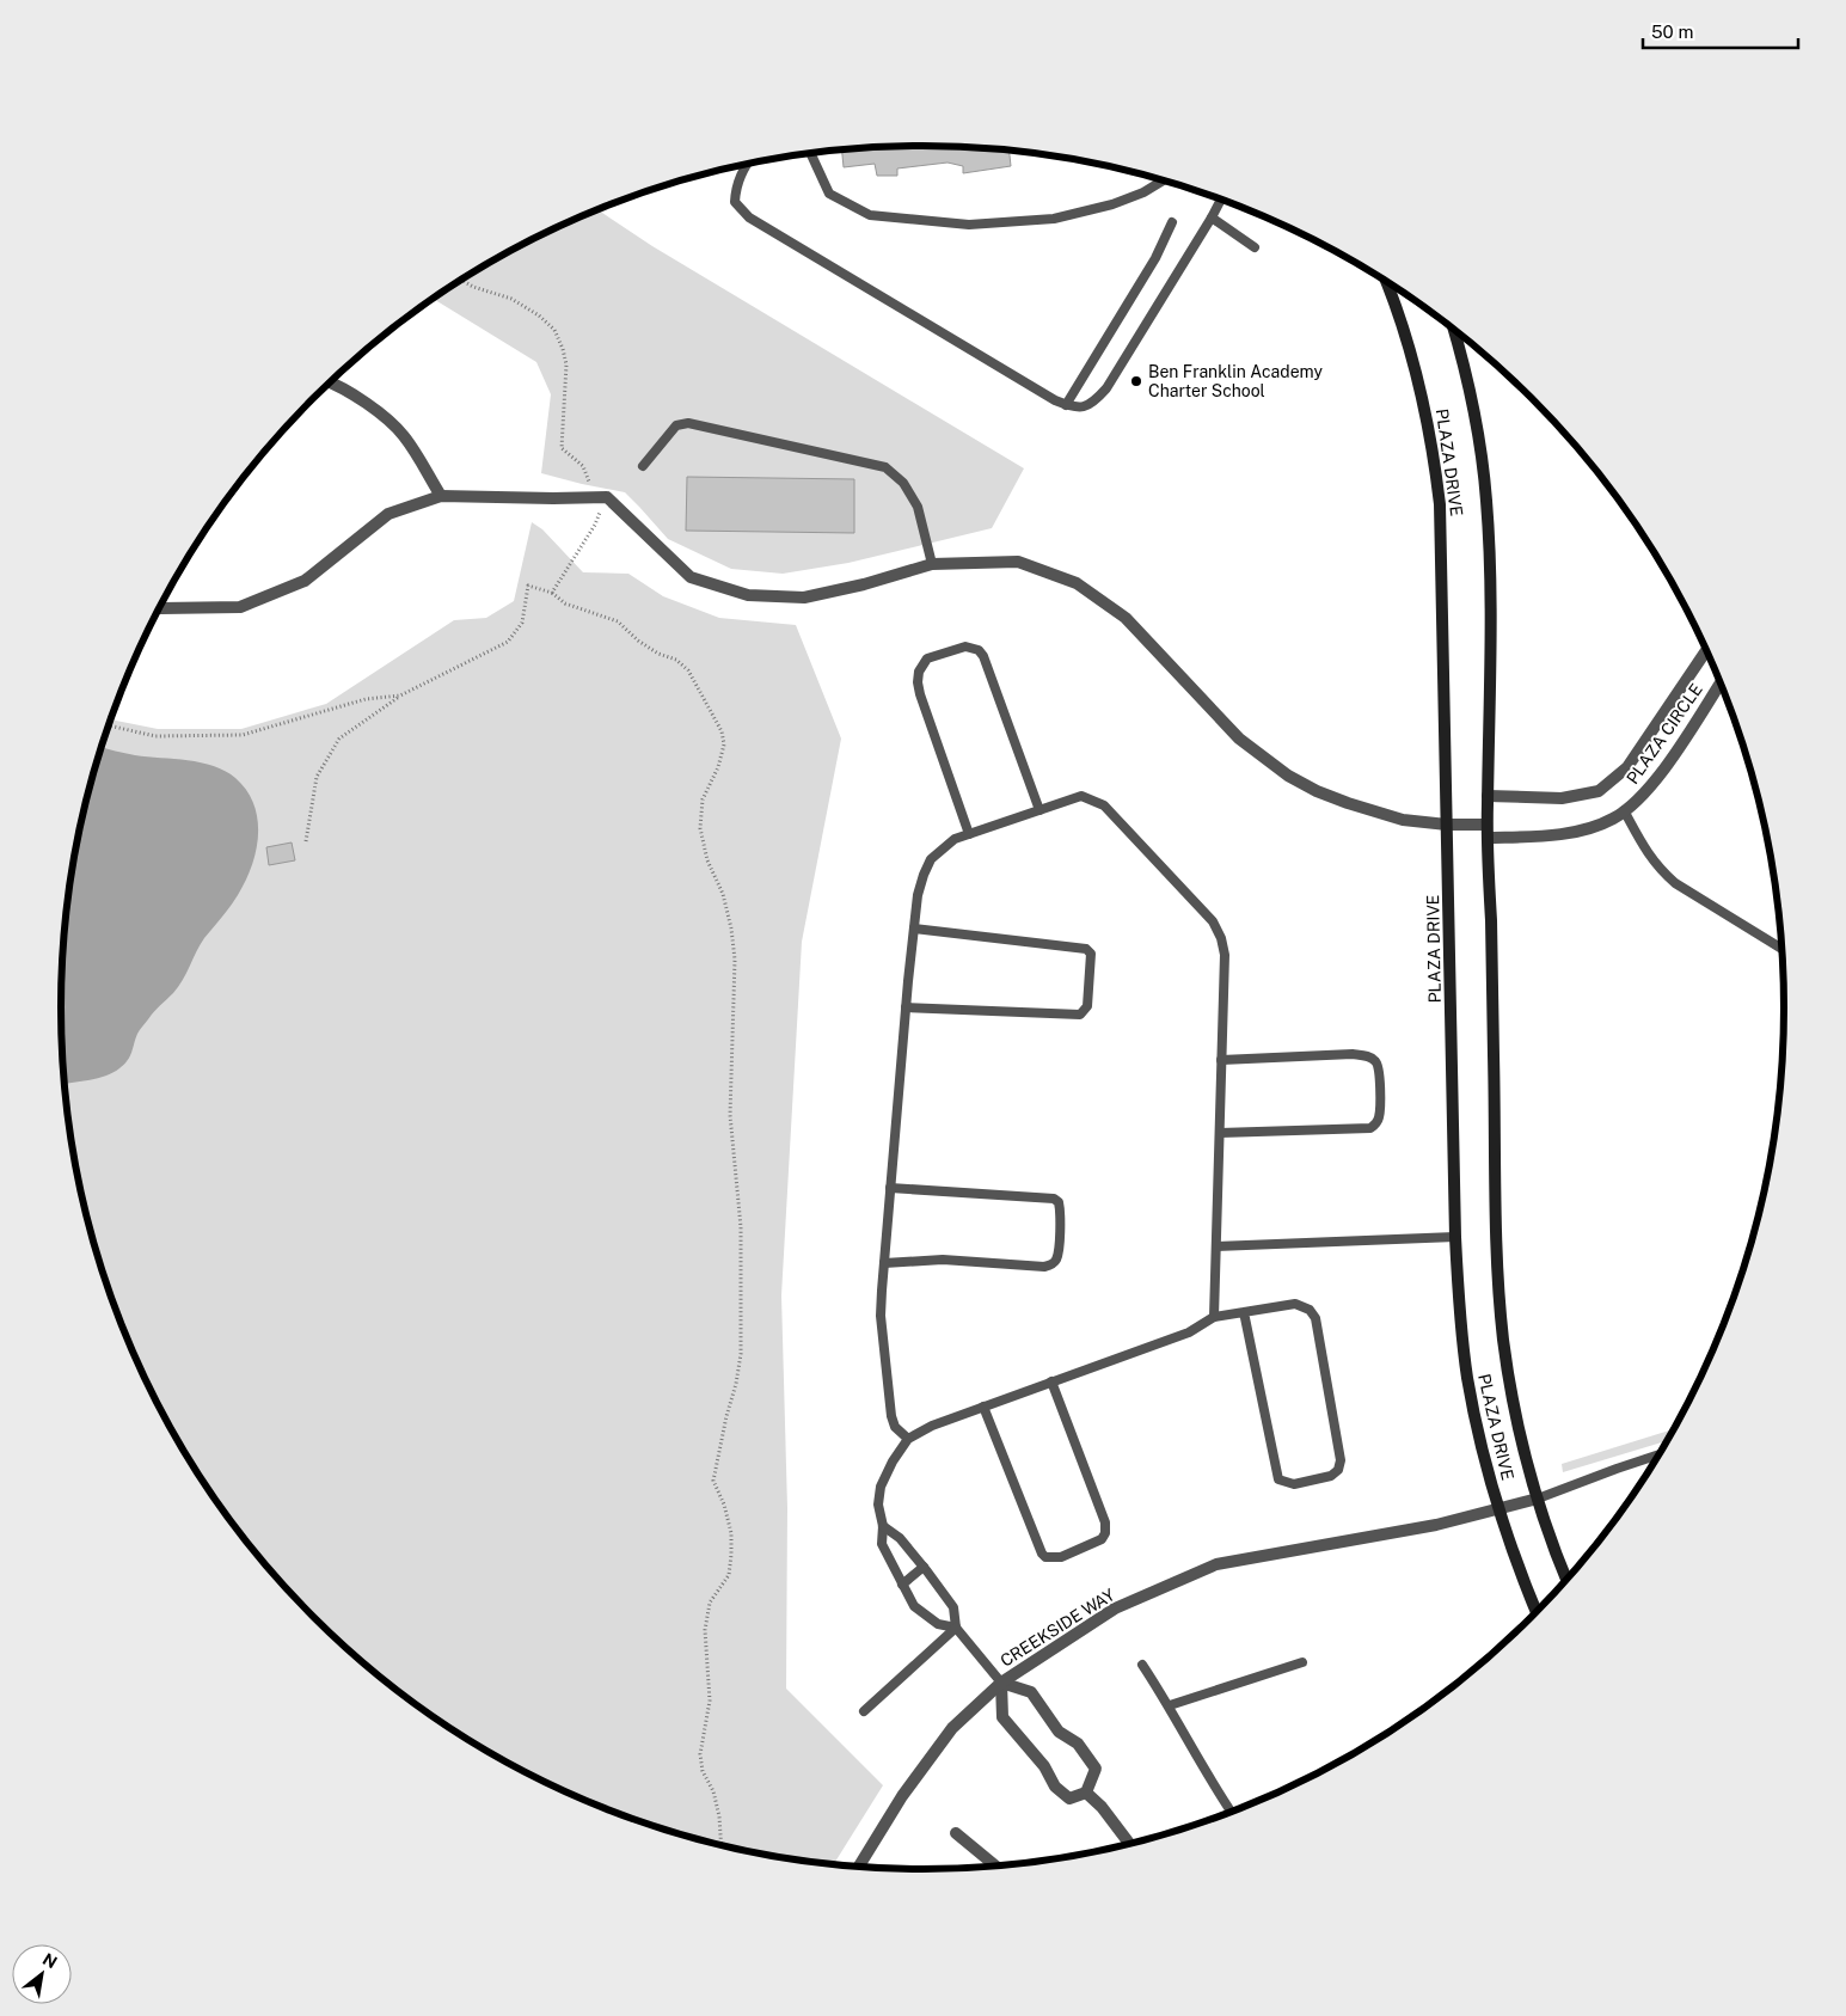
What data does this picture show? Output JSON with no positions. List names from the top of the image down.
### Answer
{
  "streets": {
    "street": ["PLAZA DRIVE", "PLAZA CIRCLE", "CREEKSIDE WAY"]
  },
  "crossings": [
    ["PLAZA DRIVE", "PLAZA CIRCLE"],
    ["PLAZA DRIVE", "CREEKSIDE WAY"]
  ],
  "places": ["Ben Franklin Academy Charter School"],
  "scale_bar": "50 m",
  "north": "top right"
}
